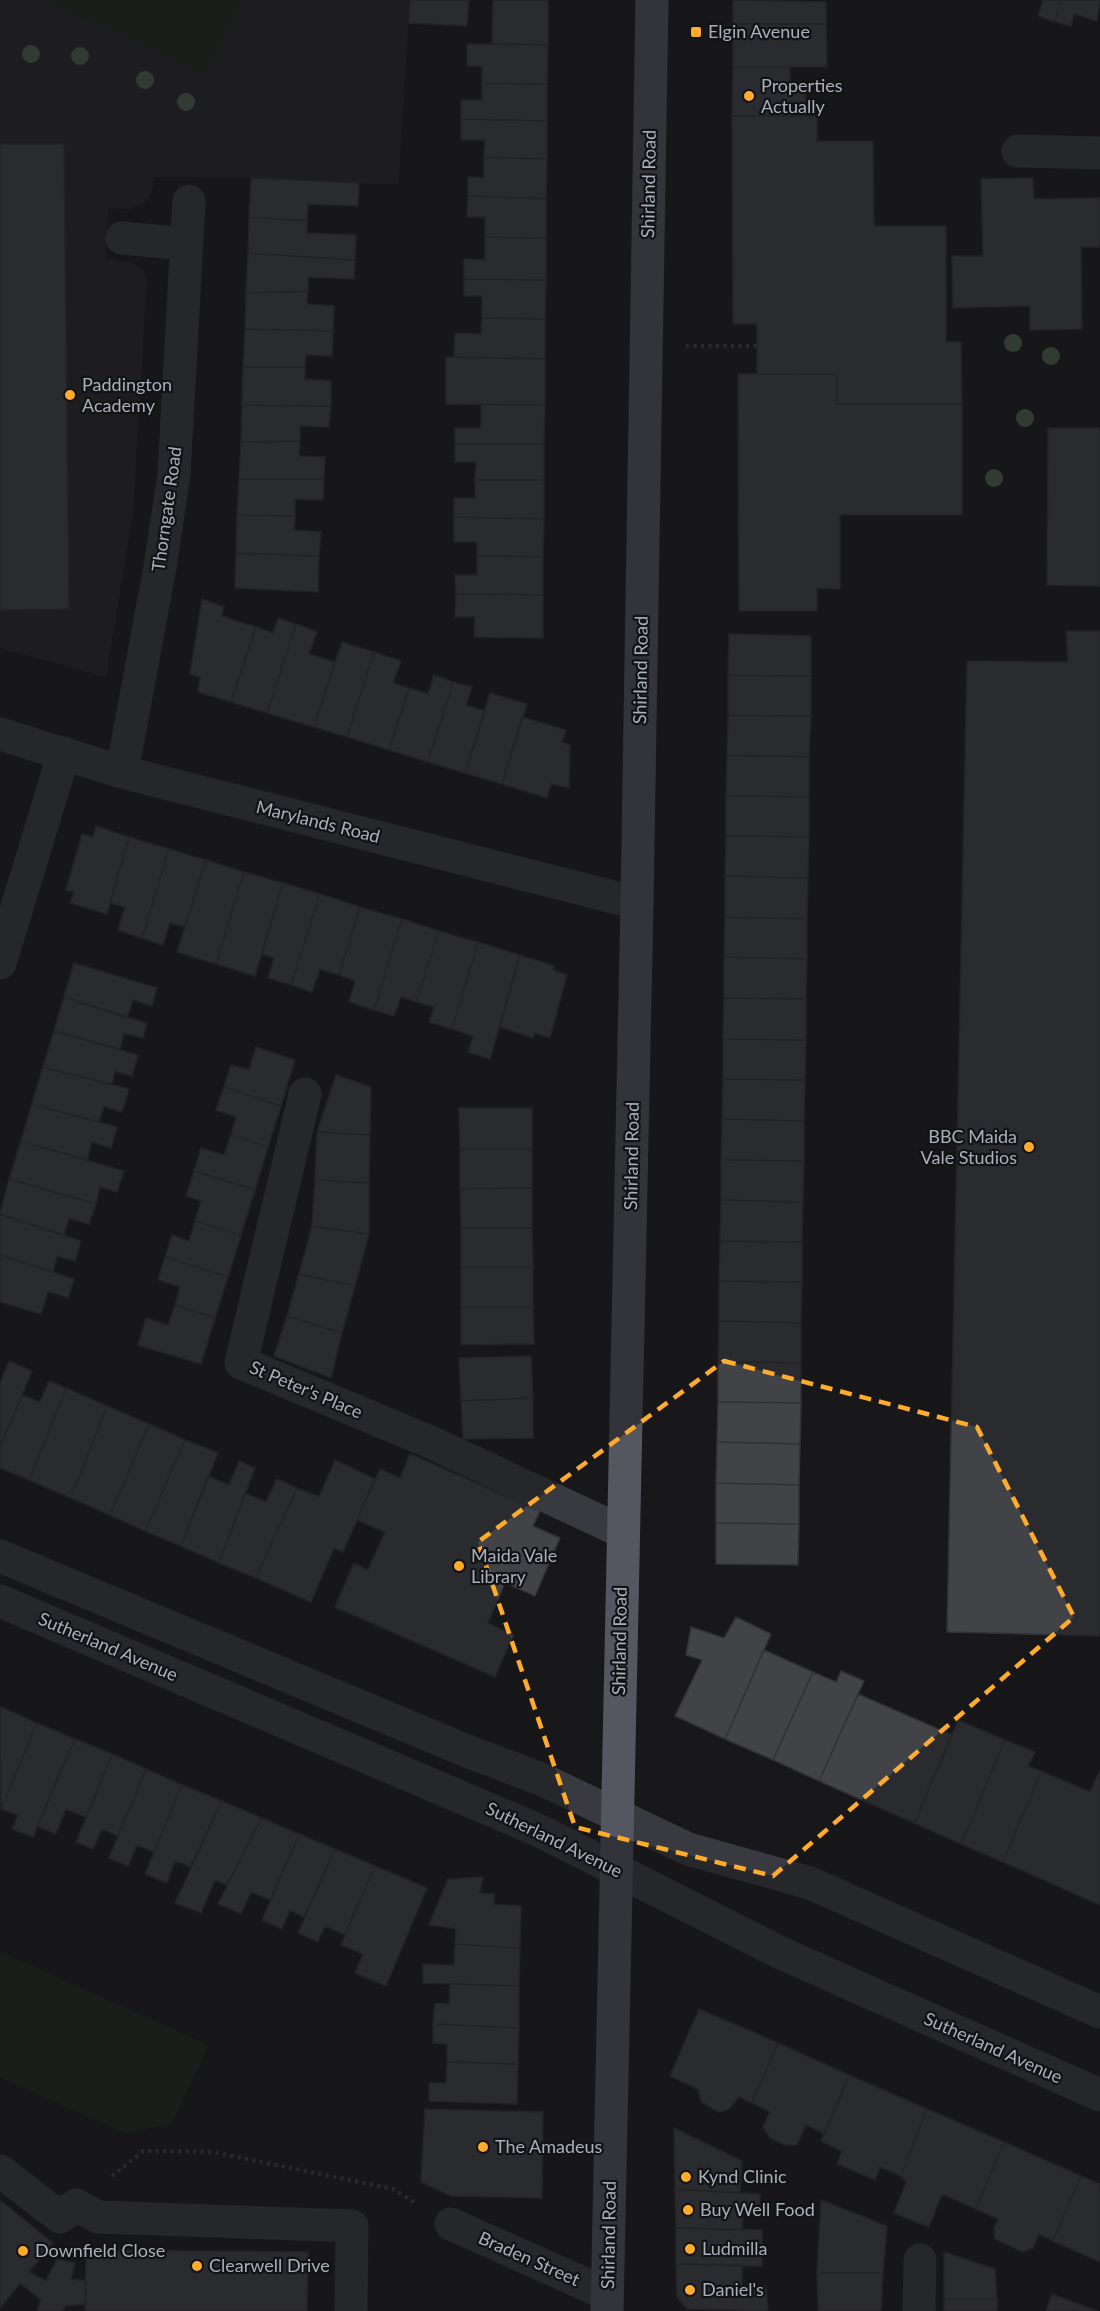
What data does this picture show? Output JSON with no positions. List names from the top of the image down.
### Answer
{
  "streets": {
    "main road": ["Shirland Road"],
    "street": [
      "Thorngate Road",
      "Marylands Road",
      "St Peter's Place",
      "Sutherland Avenue",
      "Braden Street"
    ]
  },
  "crossings": [
    ["Shirland Road", "Marylands Road"],
    ["Shirland Road", "St Peter's Place"],
    ["Shirland Road", "Sutherland Avenue"],
    ["Shirland Road", "Braden Street"],
    ["Thorngate Road", "Marylands Road"]
  ],
  "places": {
    "transit": ["Elgin Avenue"],
    "other": [
      "Properties Actually",
      "Paddington Academy",
      "BBC Maida Vale Studios",
      "Maida Vale Library",
      "The Amadeus",
      "Kynd Clinic",
      "Buy Well Food",
      "Ludmilla",
      "Downfield Close",
      "Clearwell Drive",
      "Daniel's"
    ]
  }
}
